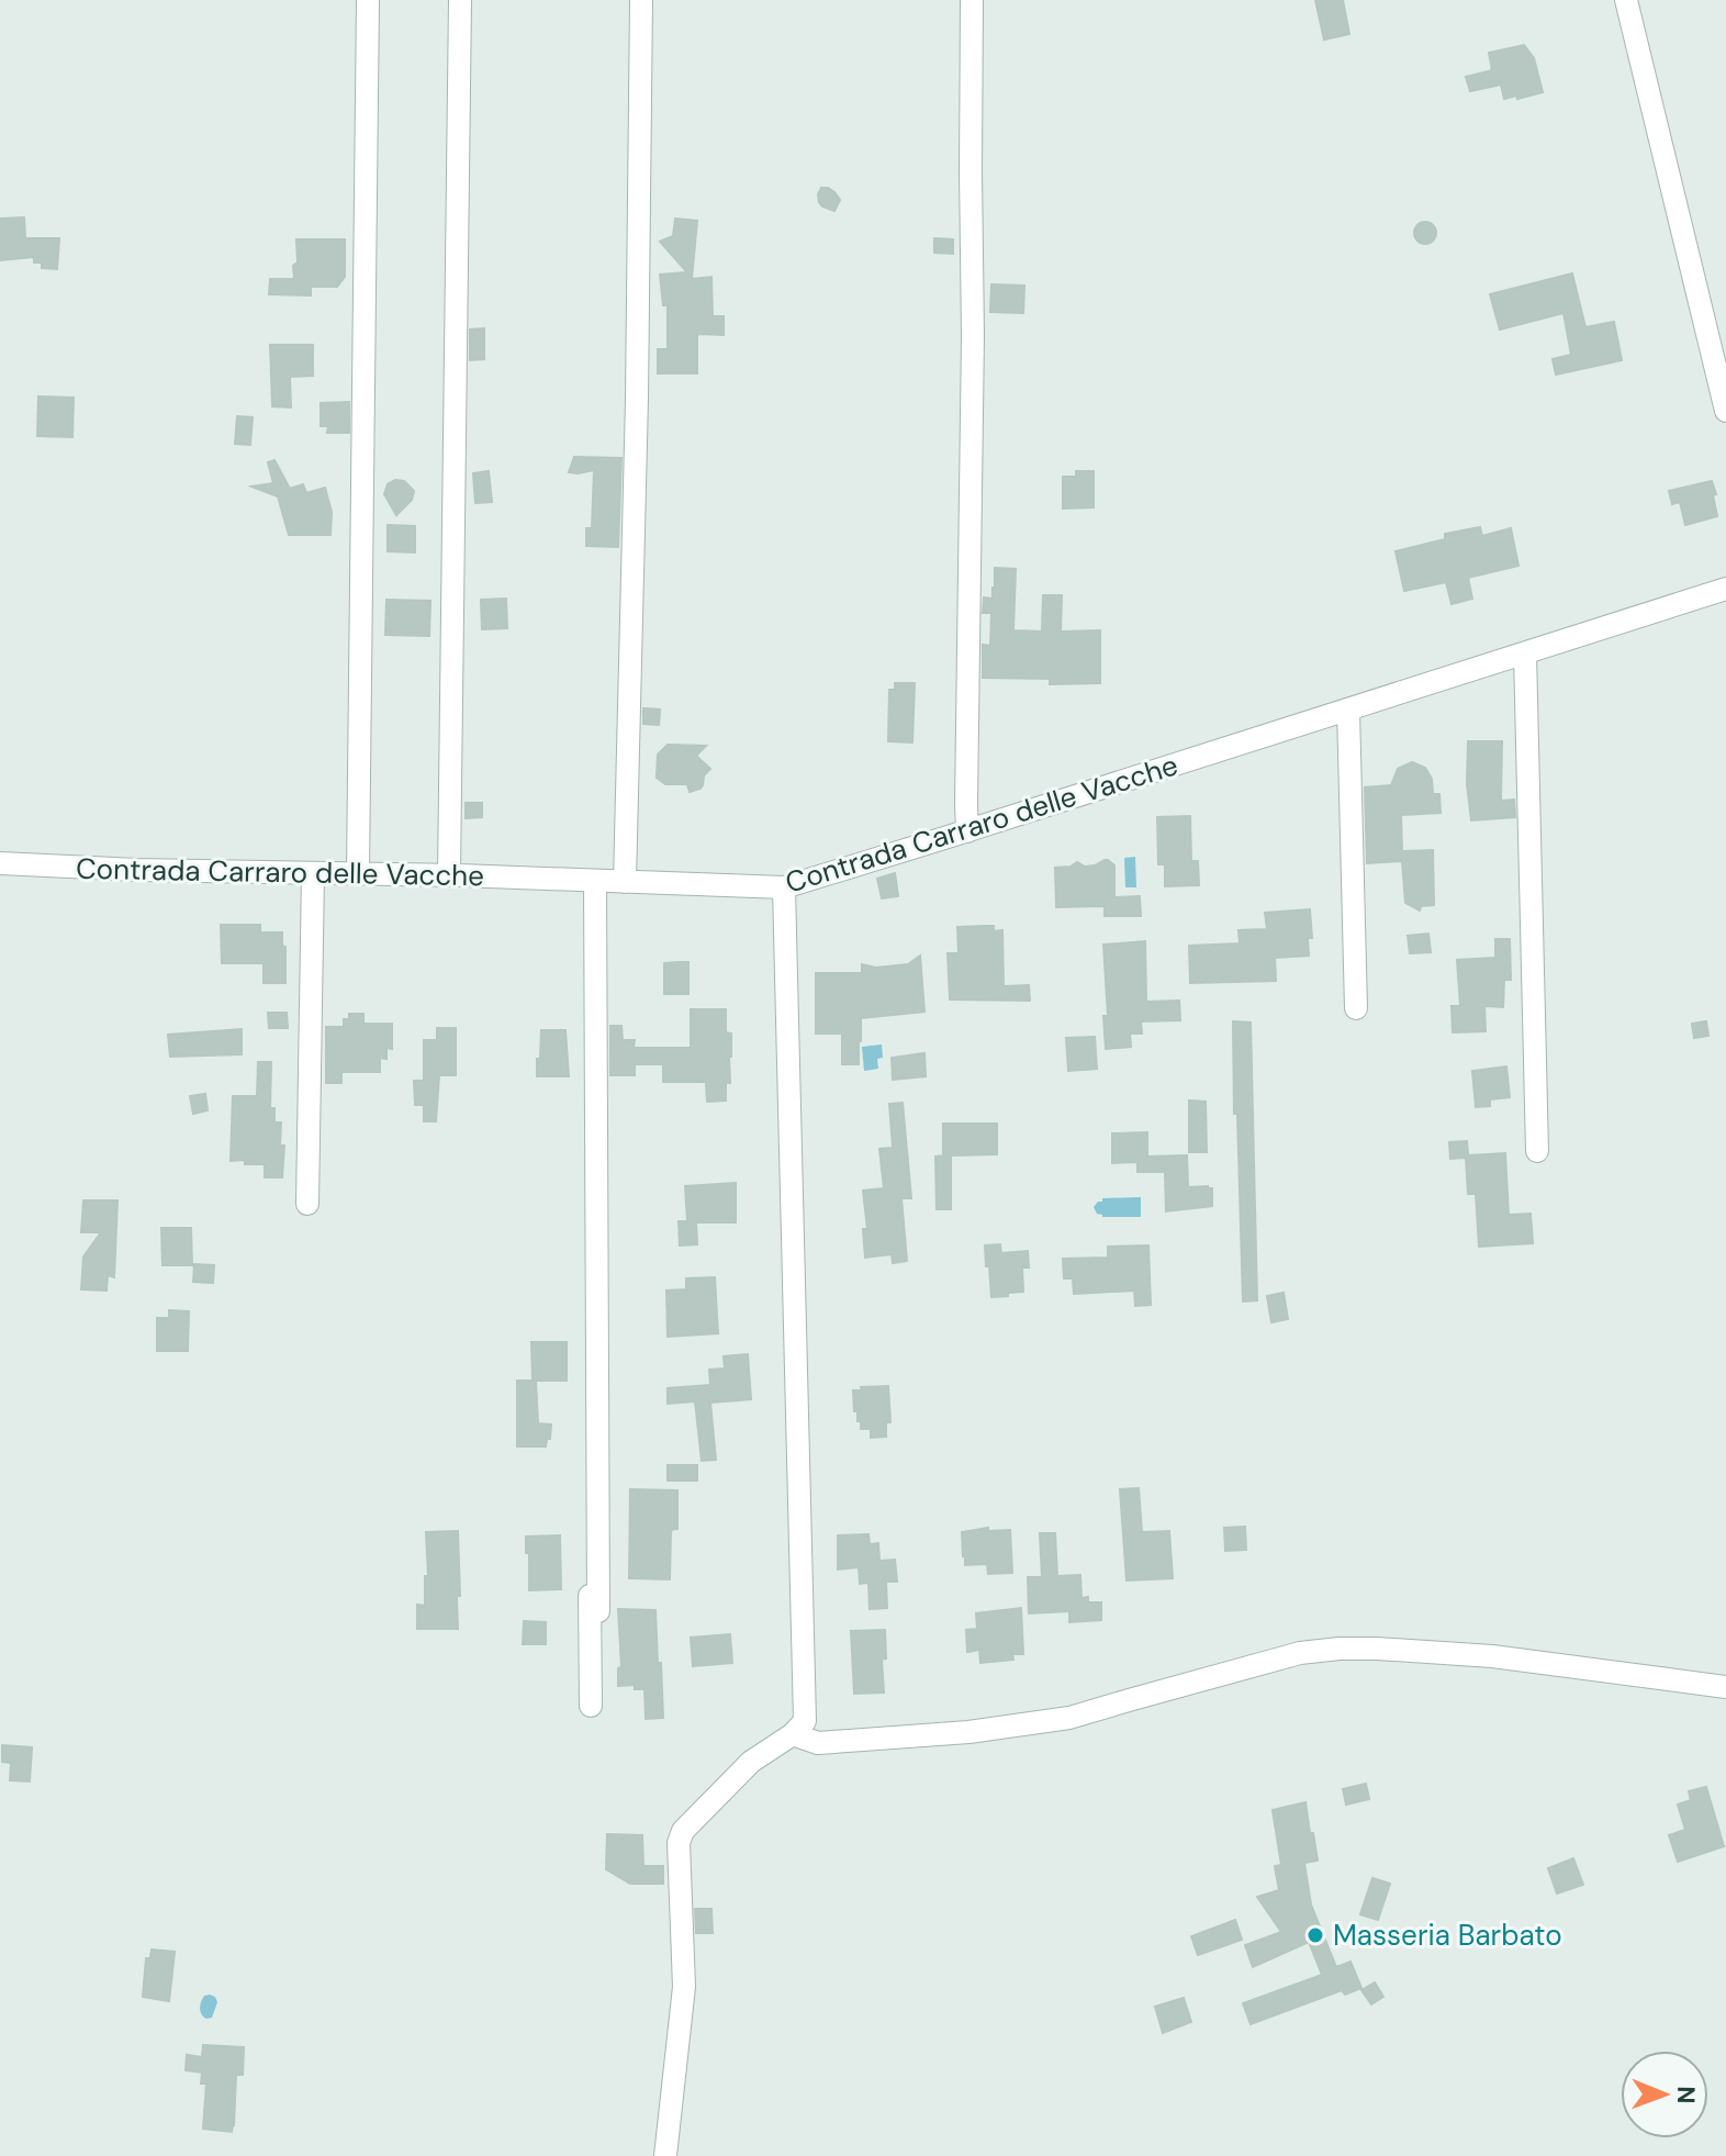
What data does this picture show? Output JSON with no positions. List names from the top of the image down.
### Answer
{
  "streets": {
    "street": ["Contrada Carraro delle Vacche"]
  },
  "places": ["Masseria Barbato"],
  "north": "right"
}
